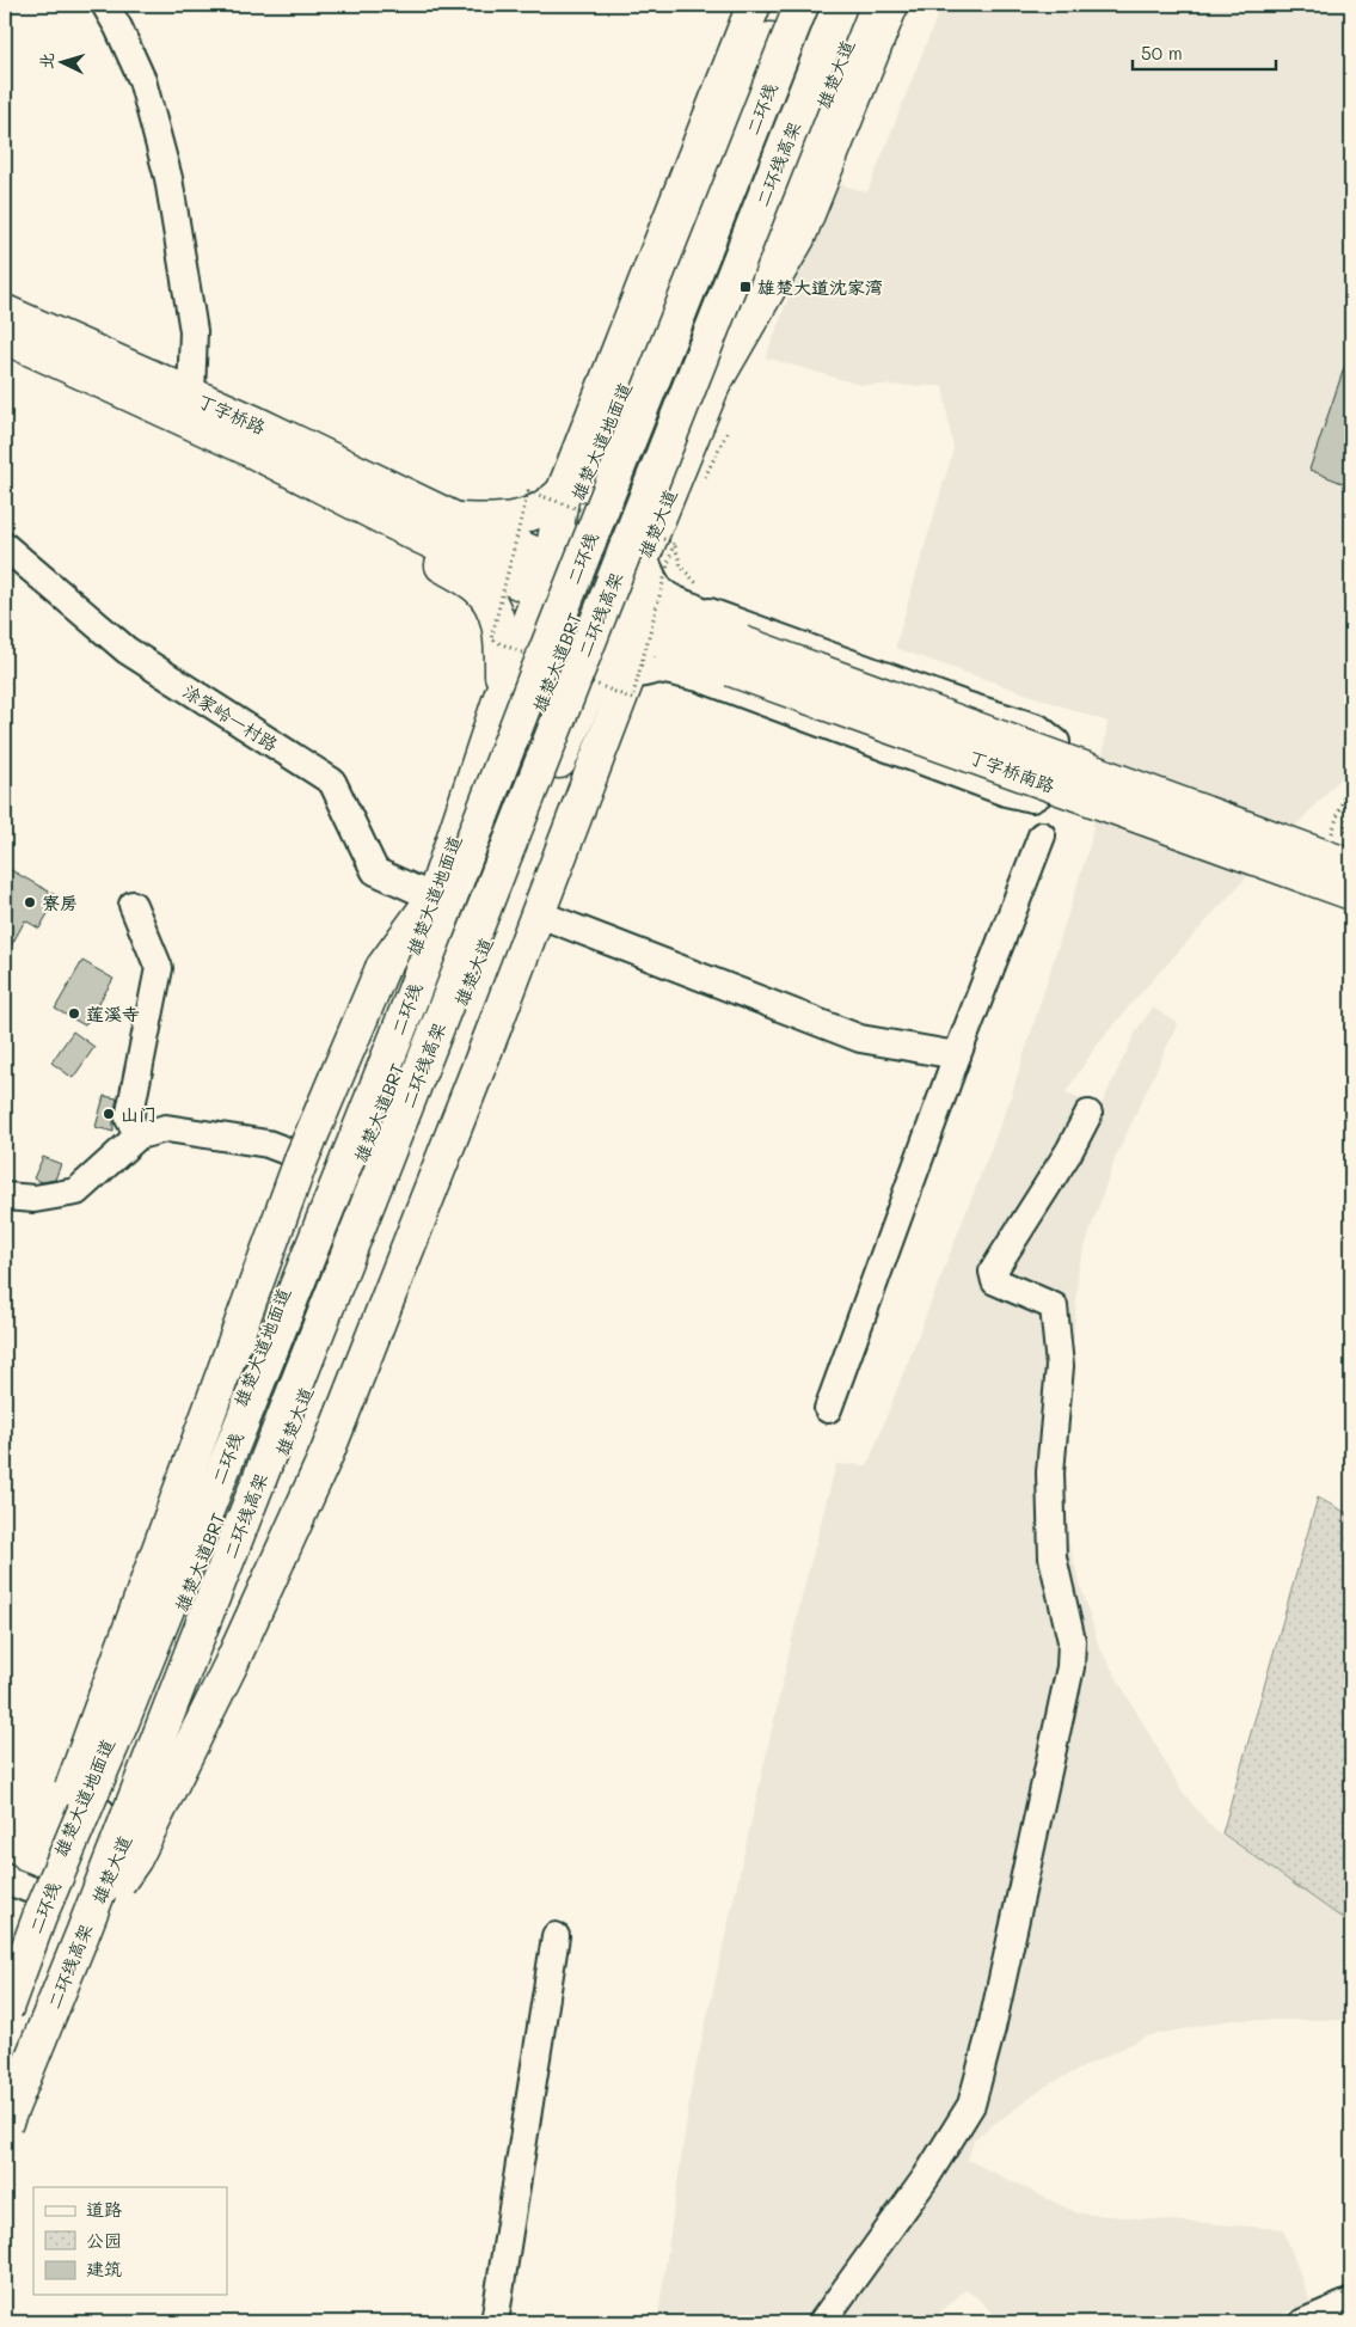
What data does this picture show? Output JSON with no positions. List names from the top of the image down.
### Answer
{
  "streets": {
    "main road": [
      "雄楚大道",
      "二环线",
      "二环线高架",
      "丁字桥路",
      "雄楚大道地面道",
      "丁字桥南路"
    ],
    "street": ["雄楚大道BRT", "涂家岭一村路"]
  },
  "crossings": [
    ["雄楚大道", "丁字桥路"],
    ["二环线", "雄楚大道地面道"],
    ["丁字桥路", "雄楚大道地面道"],
    ["丁字桥路", "雄楚大道BRT"],
    ["雄楚大道地面道", "涂家岭一村路"]
  ],
  "places": {
    "transit": ["雄楚大道沈家湾"],
    "other": ["寮房", "莲溪寺", "山门"]
  },
  "legend": ["道路", "公园", "建筑"],
  "scale_bar": "50 m",
  "north": "left"
}
